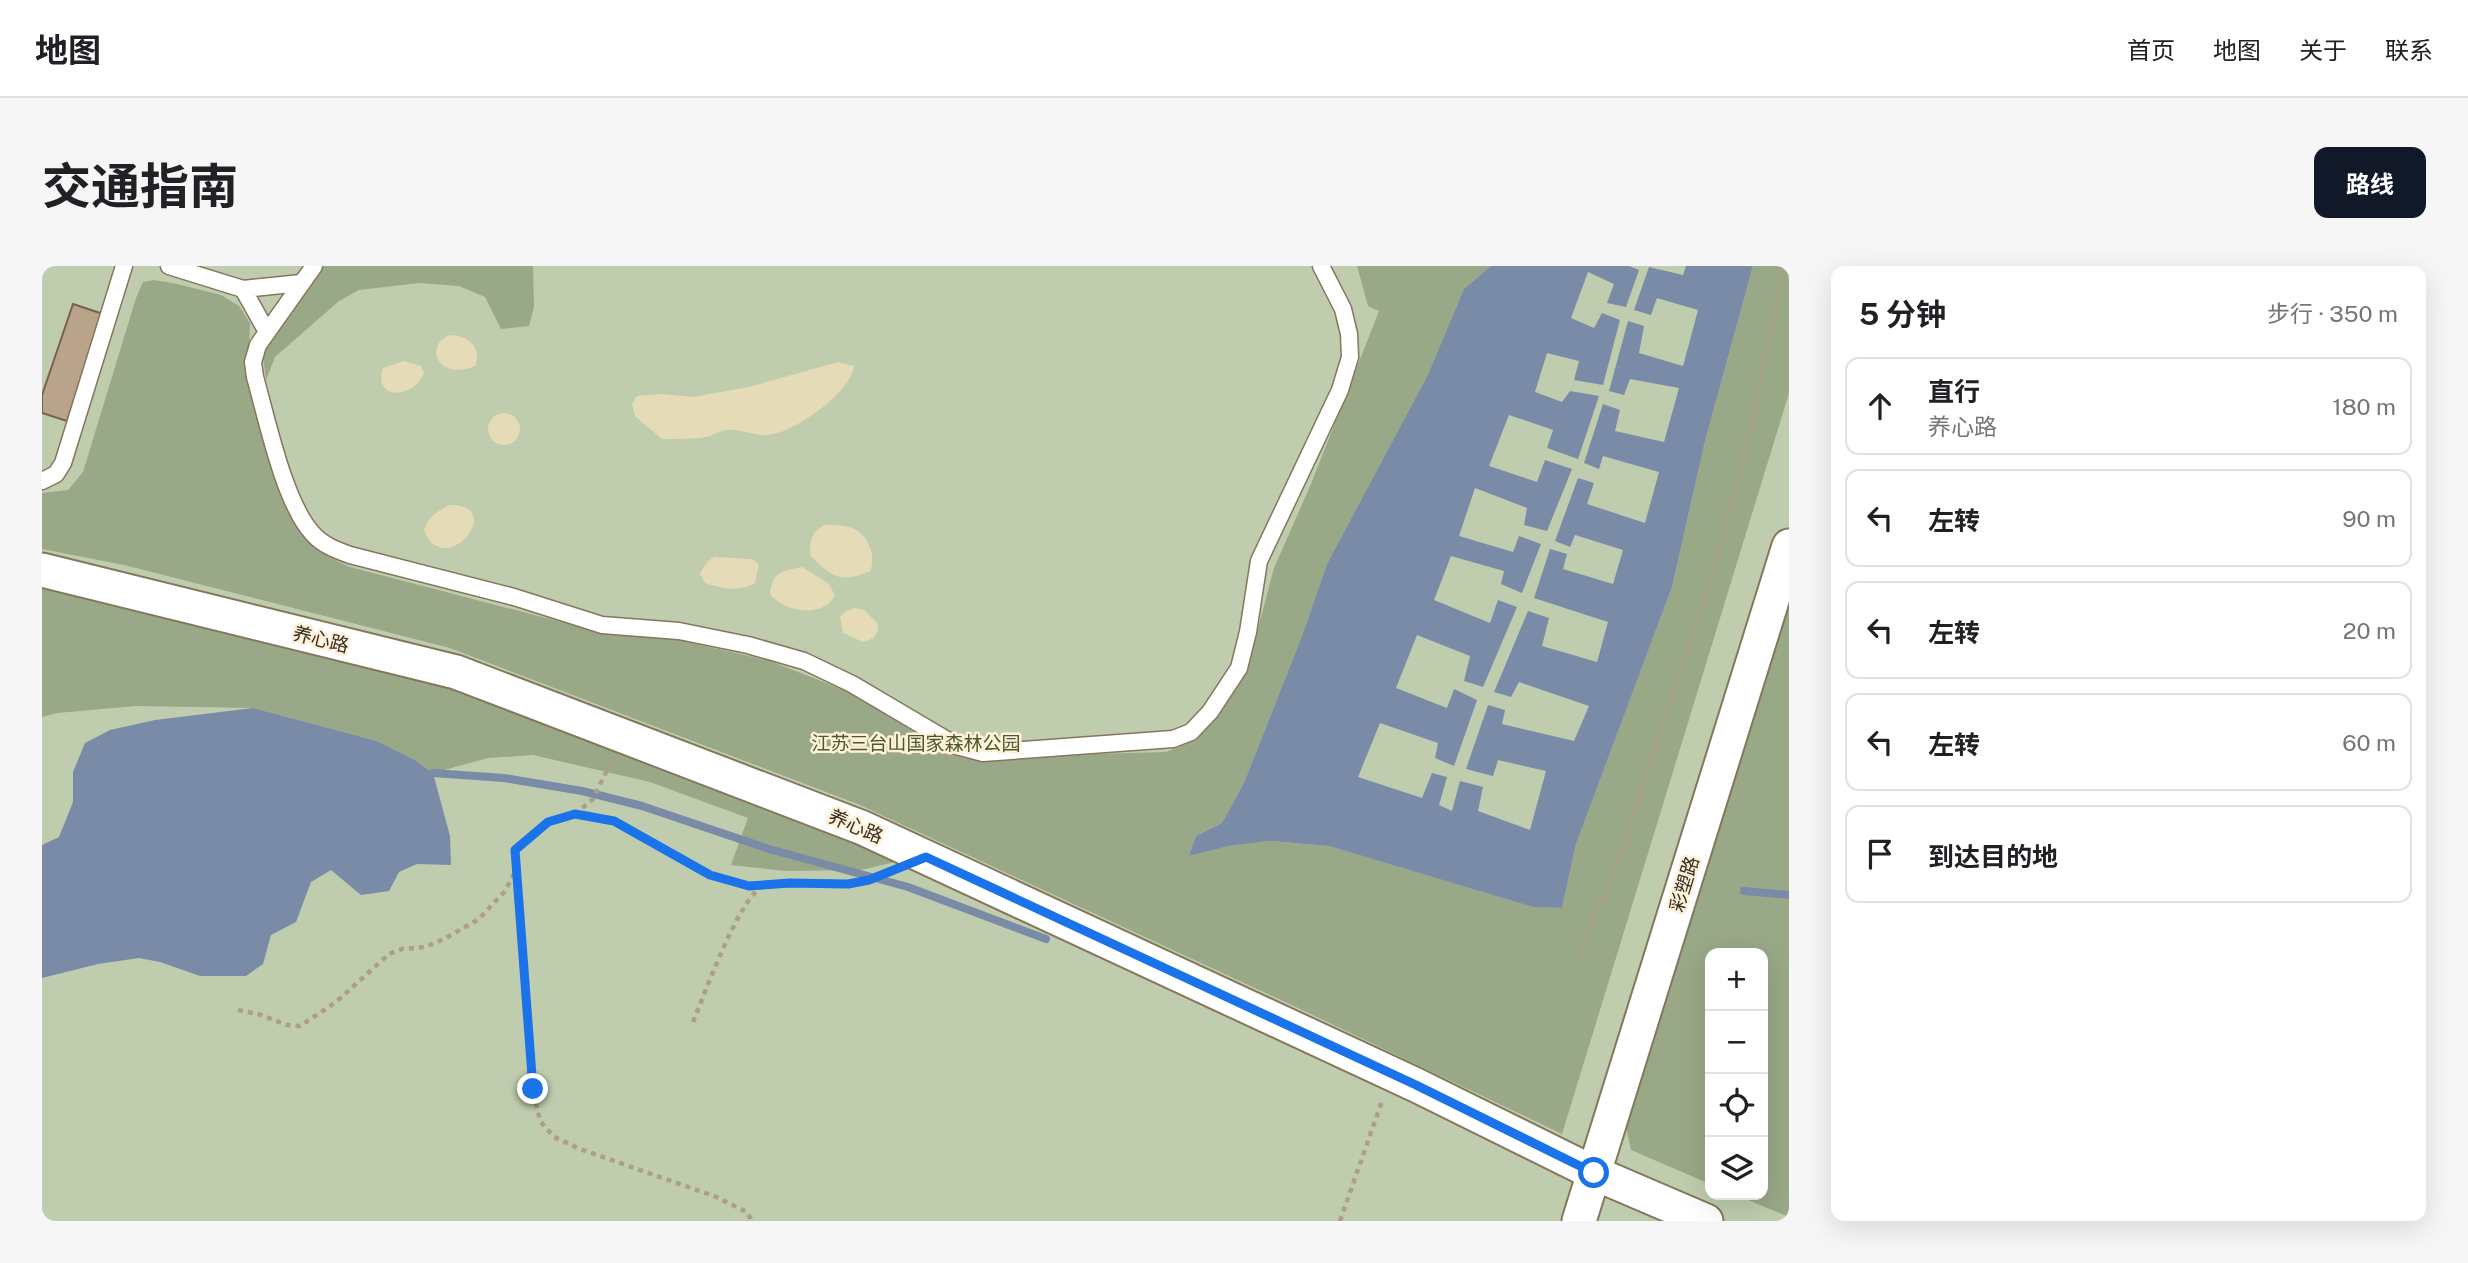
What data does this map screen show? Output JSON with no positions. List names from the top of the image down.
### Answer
{
  "streets": {
    "street": ["养心路", "彩塑路"]
  },
  "crossings": [
    ["养心路", "彩塑路"]
  ],
  "parks": ["江苏三台山国家森林公园"],
  "page": {
    "header": "地图",
    "nav": [
      "首页",
      "地图",
      "关于",
      "联系"
    ],
    "title": "交通指南",
    "buttons": "路线",
    "heading": ["5 分钟", "步行 · 350 m"],
    "list": [
      ["直行", "养心路", "180 m"],
      ["左转", "90 m"],
      ["左转", "20 m"],
      ["左转", "60 m"],
      "到达目的地"
    ],
    "map_buttons": ["+", "−"]
  }
}
